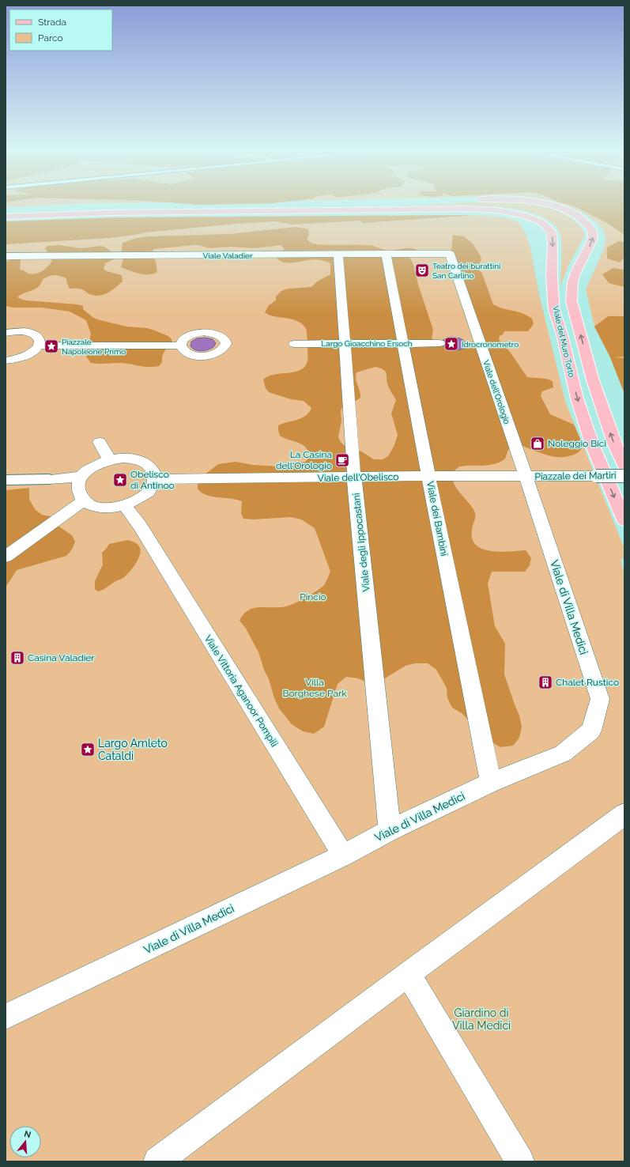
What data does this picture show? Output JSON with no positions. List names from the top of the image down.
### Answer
{
  "streets": {
    "main road": ["Viale del Muro Torto"],
    "street": [
      "Viale Valadier",
      "Largo Gioacchino Ersoch",
      "Viale dell'Orologio",
      "Piazzale dei Martiri",
      "Viale dell'Obelisco",
      "Viale dei Bambini",
      "Viale degli Ippocastani",
      "Viale di Villa Medici",
      "Viale Vittoria Aganoor Pompili"
    ]
  },
  "crossings": [
    ["Viale Valadier", "Viale dell'Orologio"],
    ["Viale Valadier", "Viale dei Bambini"],
    ["Viale Valadier", "Viale degli Ippocastani"],
    ["Largo Gioacchino Ersoch", "Viale dei Bambini"],
    ["Largo Gioacchino Ersoch", "Viale degli Ippocastani"],
    ["Viale dell'Orologio", "Piazzale dei Martiri"],
    ["Viale dell'Orologio", "Viale dell'Obelisco"],
    ["Viale dell'Orologio", "Viale di Villa Medici"],
    ["Piazzale dei Martiri", "Viale dell'Obelisco"],
    ["Piazzale dei Martiri", "Viale di Villa Medici"],
    ["Viale dell'Obelisco", "Viale dei Bambini"],
    ["Viale dell'Obelisco", "Viale degli Ippocastani"],
    ["Viale dell'Obelisco", "Viale di Villa Medici"],
    ["Viale dell'Obelisco", "Viale Vittoria Aganoor Pompili"],
    ["Viale dei Bambini", "Viale di Villa Medici"],
    ["Viale degli Ippocastani", "Viale di Villa Medici"],
    ["Viale di Villa Medici", "Viale Vittoria Aganoor Pompili"]
  ],
  "parks": ["Pincio", "Villa Borghese Park", "Giardino di Villa Medici"],
  "places": {
    "theatre": ["Teatro dei burattini San Carlino"],
    "place": [
      "Idrocronometro",
      "Piazzale Napoleone Primo",
      "Obelisco di Antinoo",
      "Largo Amleto Cataldi"
    ],
    "shop": ["Noleggio Bici"],
    "cafe": ["La Casina dell'Orologio"],
    "building": ["Casina Valadier", "Chalet Rustico"]
  },
  "legend": ["Strada", "Parco"],
  "north": "top"
}
